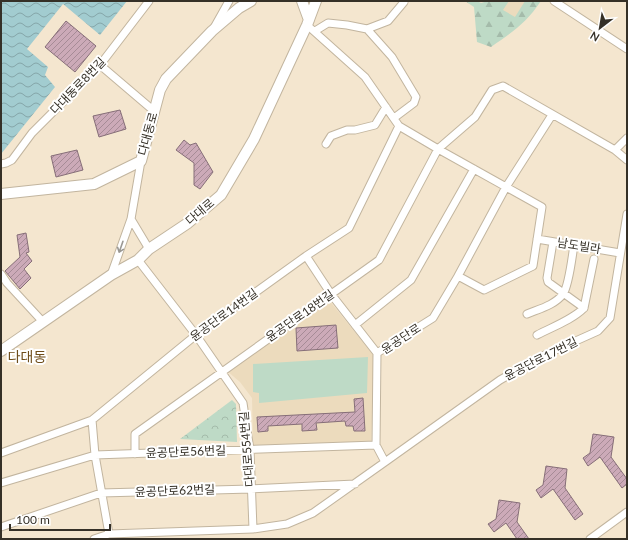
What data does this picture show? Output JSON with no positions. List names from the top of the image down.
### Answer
{
  "streets": {
    "main road": ["다대동로", "다대로"],
    "street": [
      "다대동로8번길",
      "남도빌라",
      "윤공단로14번길",
      "윤공단로18번길",
      "윤공단로",
      "윤공단로17번길",
      "다대로554번길",
      "윤공단로56번길",
      "윤공단로62번길"
    ]
  },
  "crossings": [
    ["다대로", "다대로554번길"],
    ["남도빌라", "윤공단로17번길"],
    ["윤공단로14번길", "다대로554번길"],
    ["윤공단로18번길", "다대로554번길"],
    ["윤공단로18번길", "윤공단로56번길"],
    ["윤공단로", "윤공단로56번길"],
    ["다대로554번길", "윤공단로56번길"],
    ["다대로554번길", "윤공단로62번길"]
  ],
  "districts": ["다대동"],
  "scale_bar": "100 m",
  "north": "bottom left"
}
